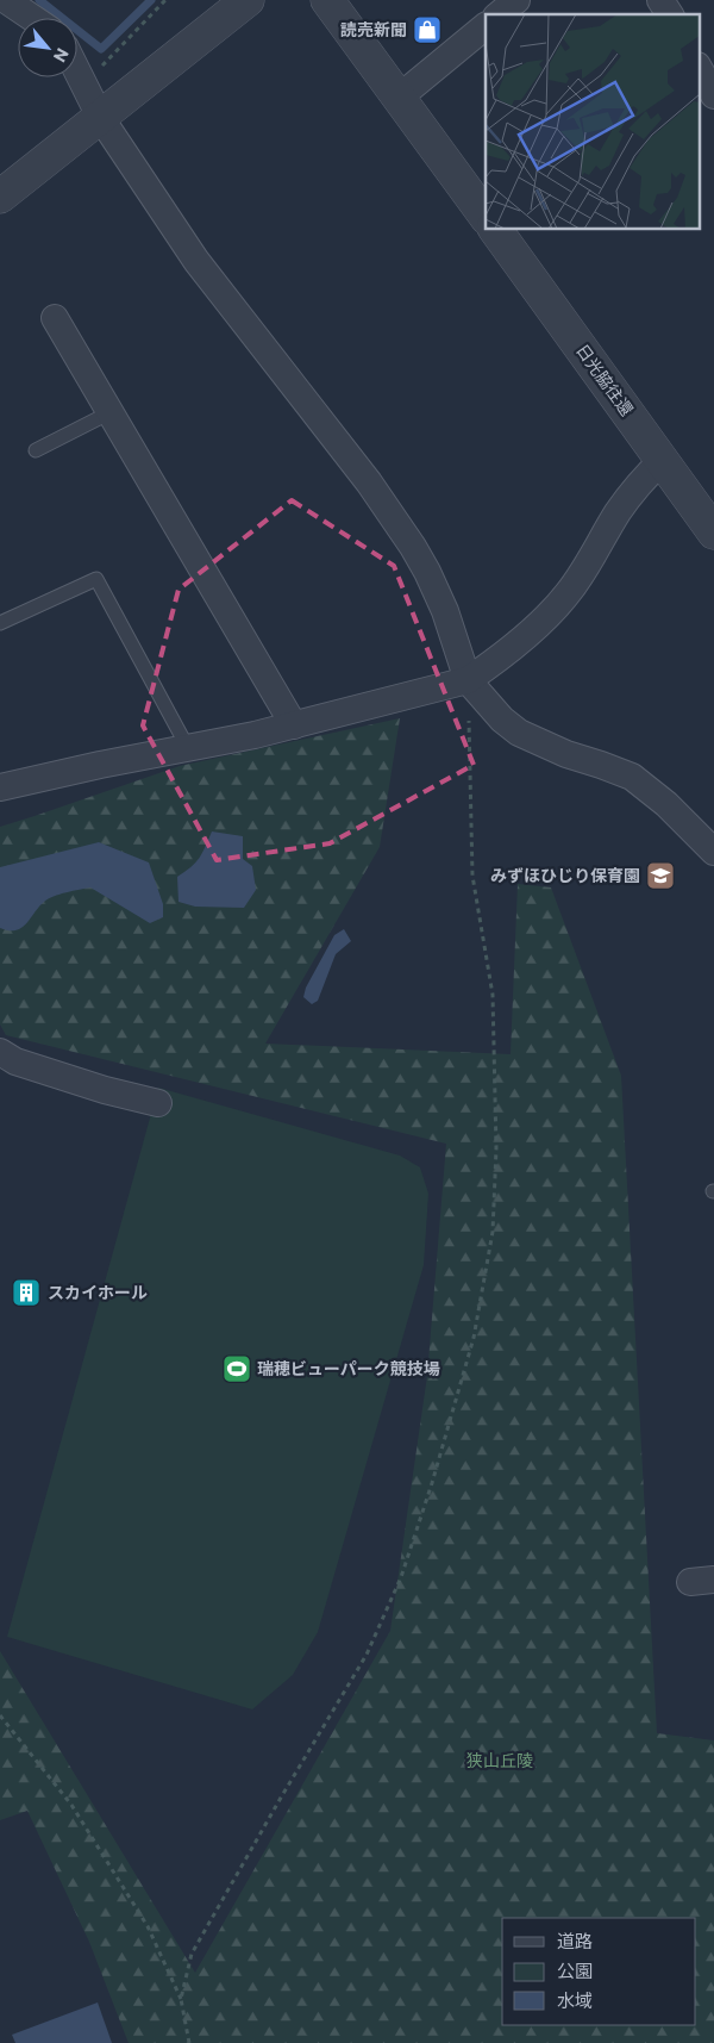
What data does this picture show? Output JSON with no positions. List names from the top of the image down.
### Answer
{
  "streets": {
    "street": ["日光脇往還"]
  },
  "parks": ["狭山丘陵"],
  "places": {
    "shop": ["読売新聞"],
    "school or university": ["みずほひじり保育園"],
    "building": ["スカイホール"],
    "sports": ["瑞穂ビューパーク競技場"]
  },
  "legend": ["道路", "公園", "水域"],
  "north": "bottom right"
}
